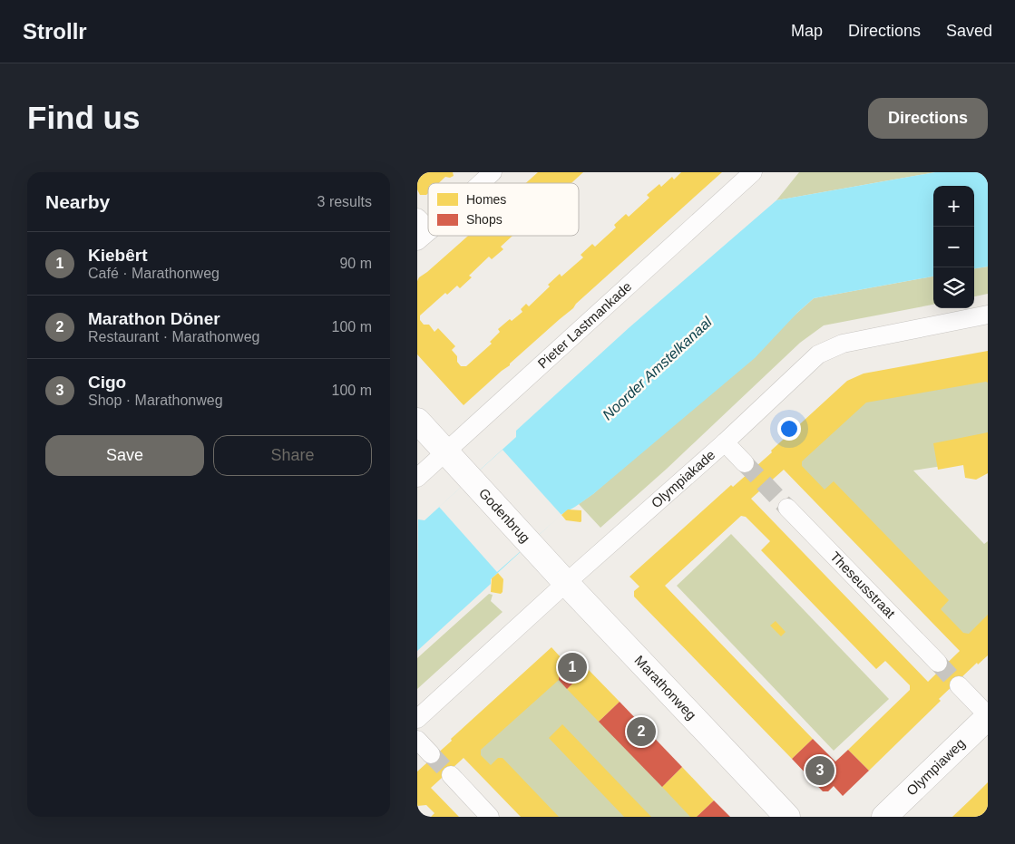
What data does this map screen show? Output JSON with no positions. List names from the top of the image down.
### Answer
{
  "streets": {
    "street": [
      "Pieter Lastmankade",
      "Olympiakade",
      "Godenbrug",
      "Theseusstraat",
      "Marathonweg",
      "Olympiaweg"
    ]
  },
  "crossings": [
    ["Pieter Lastmankade", "Godenbrug"],
    ["Olympiakade", "Marathonweg"],
    ["Godenbrug", "Marathonweg"]
  ],
  "water": ["Noorder Amstelkanaal"],
  "legend": ["Homes", "Shops"],
  "page": {
    "header": "Strollr",
    "nav": ["Map", "Directions", "Saved"],
    "buttons": [
      "Directions",
      ["Save", "Share"]
    ],
    "title": "Find us",
    "heading": ["Nearby", "3 results"],
    "map_buttons": ["+", "−"],
    "list": [
      {
        "mark": "1",
        "name": "Kiebêrt",
        "note": "Café · Marathonweg",
        "value": "90 m"
      },
      {
        "mark": "2",
        "name": "Marathon Döner",
        "note": "Restaurant · Marathonweg",
        "value": "100 m"
      },
      {
        "mark": "3",
        "name": "Cigo",
        "note": "Shop · Marathonweg",
        "value": "100 m"
      }
    ],
    "pins": ["1", "2", "3"]
  }
}
